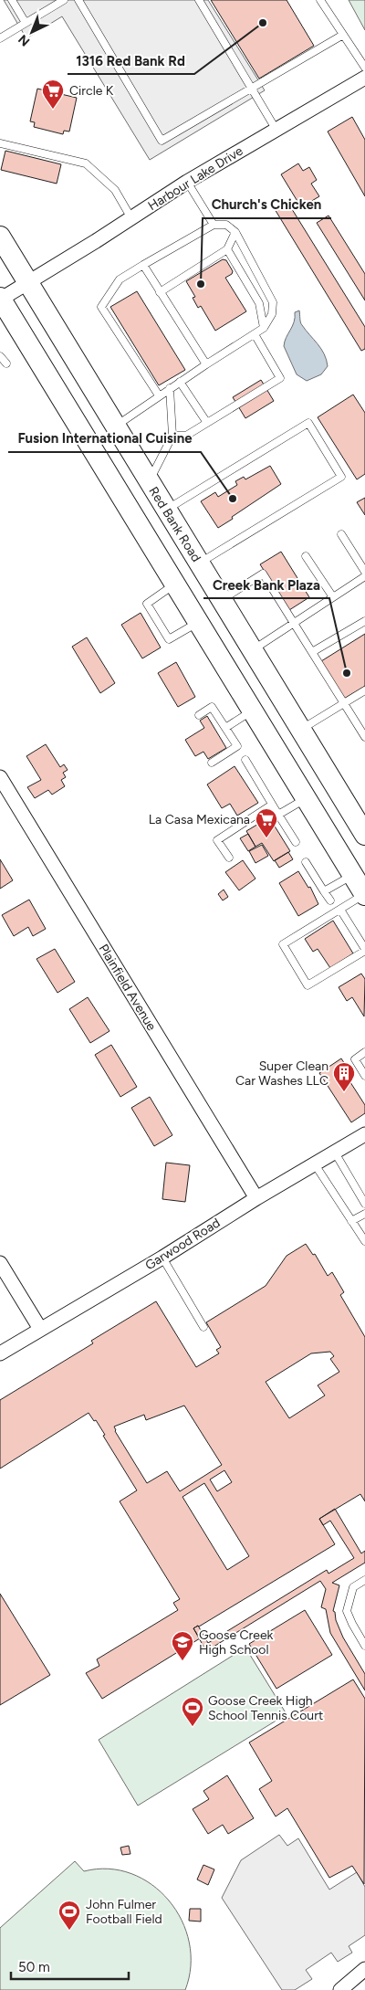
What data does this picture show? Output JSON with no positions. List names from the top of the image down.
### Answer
{
  "streets": {
    "main road": ["Red Bank Road"],
    "street": ["Harbour Lake Drive", "Plainfield Avenue", "Garwood Road"]
  },
  "crossings": [
    ["Harbour Lake Drive", "Red Bank Road"],
    ["Plainfield Avenue", "Garwood Road"]
  ],
  "places": {
    "other": [
      "1316 Red Bank Rd",
      "Church's Chicken",
      "Fusion International Cuisine",
      "Creek Bank Plaza"
    ],
    "supermarket": ["Circle K", "La Casa Mexicana"],
    "building": ["Super Clean Car Washes LLC"],
    "school or university": ["Goose Creek High School"],
    "sports": ["Goose Creek High School Tennis Court", "John Fulmer Football Field"]
  },
  "scale_bar": "50 m",
  "north": "bottom left"
}
